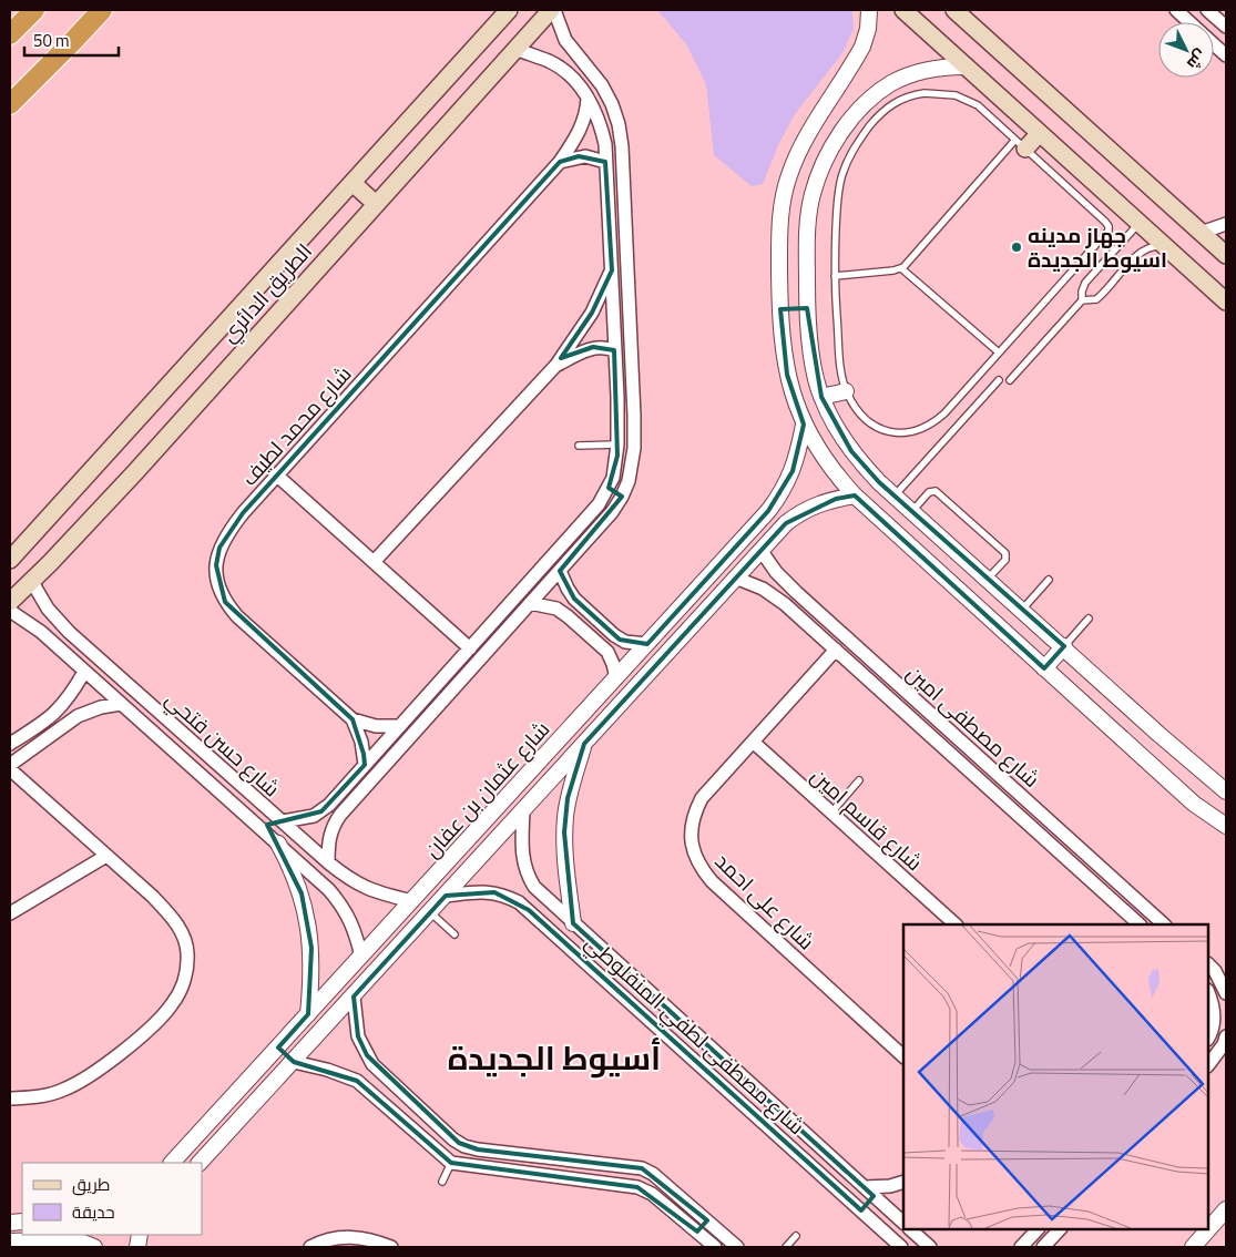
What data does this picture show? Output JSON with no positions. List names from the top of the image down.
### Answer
{
  "streets": {
    "main road": ["الطريق الدائري"],
    "street": [
      "شارع محمد لطيف",
      "شارع مصطفى امين",
      "شارع حسن فتحي",
      "شارع عثمان بن عفان",
      "شارع قاسم امين",
      "شارع على احمد",
      "شارع مصطفى لطفي المنفلوطي"
    ]
  },
  "crossings": [
    ["الطريق الدائري", "شارع حسن فتحي"],
    ["شارع مصطفى امين", "شارع عثمان بن عفان"],
    ["شارع مصطفى امين", "شارع على احمد"],
    ["شارع حسن فتحي", "شارع عثمان بن عفان"],
    ["شارع عثمان بن عفان", "شارع مصطفى لطفي المنفلوطي"],
    ["شارع قاسم امين", "شارع على احمد"]
  ],
  "districts": ["أسيوط الجديدة"],
  "places": ["جهاز مدينه اسيوط الجديدة"],
  "legend": ["طريق", "حديقة"],
  "scale_bar": "50 m",
  "north": "bottom right"
}
